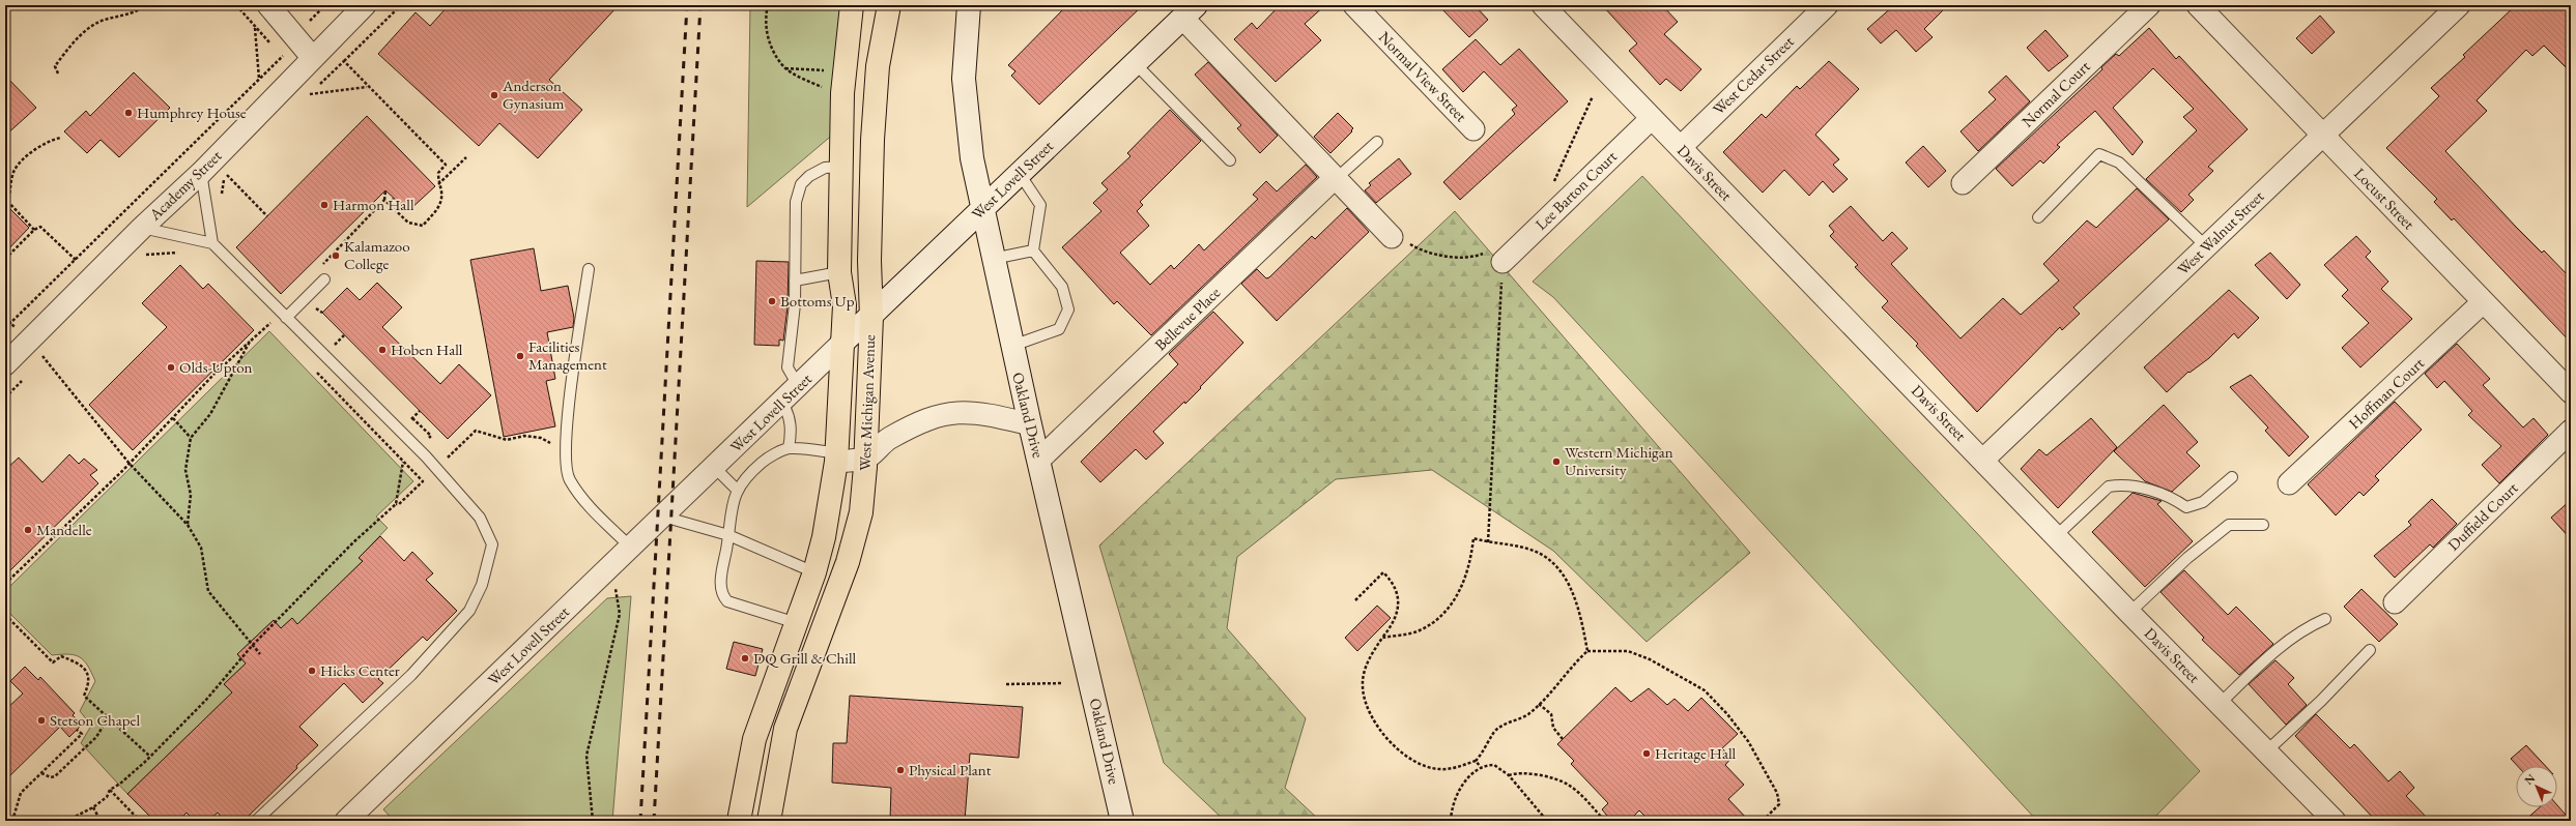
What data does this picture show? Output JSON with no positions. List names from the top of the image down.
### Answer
{
  "streets": {
    "main road": ["West Lovell Street", "West Michigan Avenue", "Oakland Drive"],
    "street": [
      "West Cedar Street",
      "Normal View Street",
      "Normal Court",
      "Davis Street",
      "Academy Street",
      "Lee Barton Court",
      "Locust Street",
      "West Walnut Street",
      "Bellevue Place",
      "Hoffman Court",
      "Duffield Court"
    ]
  },
  "crossings": [
    ["West Cedar Street", "Davis Street"],
    ["Davis Street", "Lee Barton Court"],
    ["Davis Street", "West Walnut Street"],
    ["West Lovell Street", "West Michigan Avenue"],
    ["West Lovell Street", "Oakland Drive"],
    ["Locust Street", "West Walnut Street"],
    ["Locust Street", "Hoffman Court"],
    ["Bellevue Place", "Oakland Drive"]
  ],
  "places": [
    "Anderson Gynasium",
    "Humphrey House",
    "Harmon Hall",
    "Kalamazoo College",
    "Bottoms Up",
    "Hoben Hall",
    "Facilities Management",
    "Olds-Upton",
    "Western Michigan University",
    "Mandelle",
    "DQ Grill & Chill",
    "Hicks Center",
    "Stetson Chapel",
    "Heritage Hall",
    "Physical Plant"
  ],
  "north": "top left"
}
